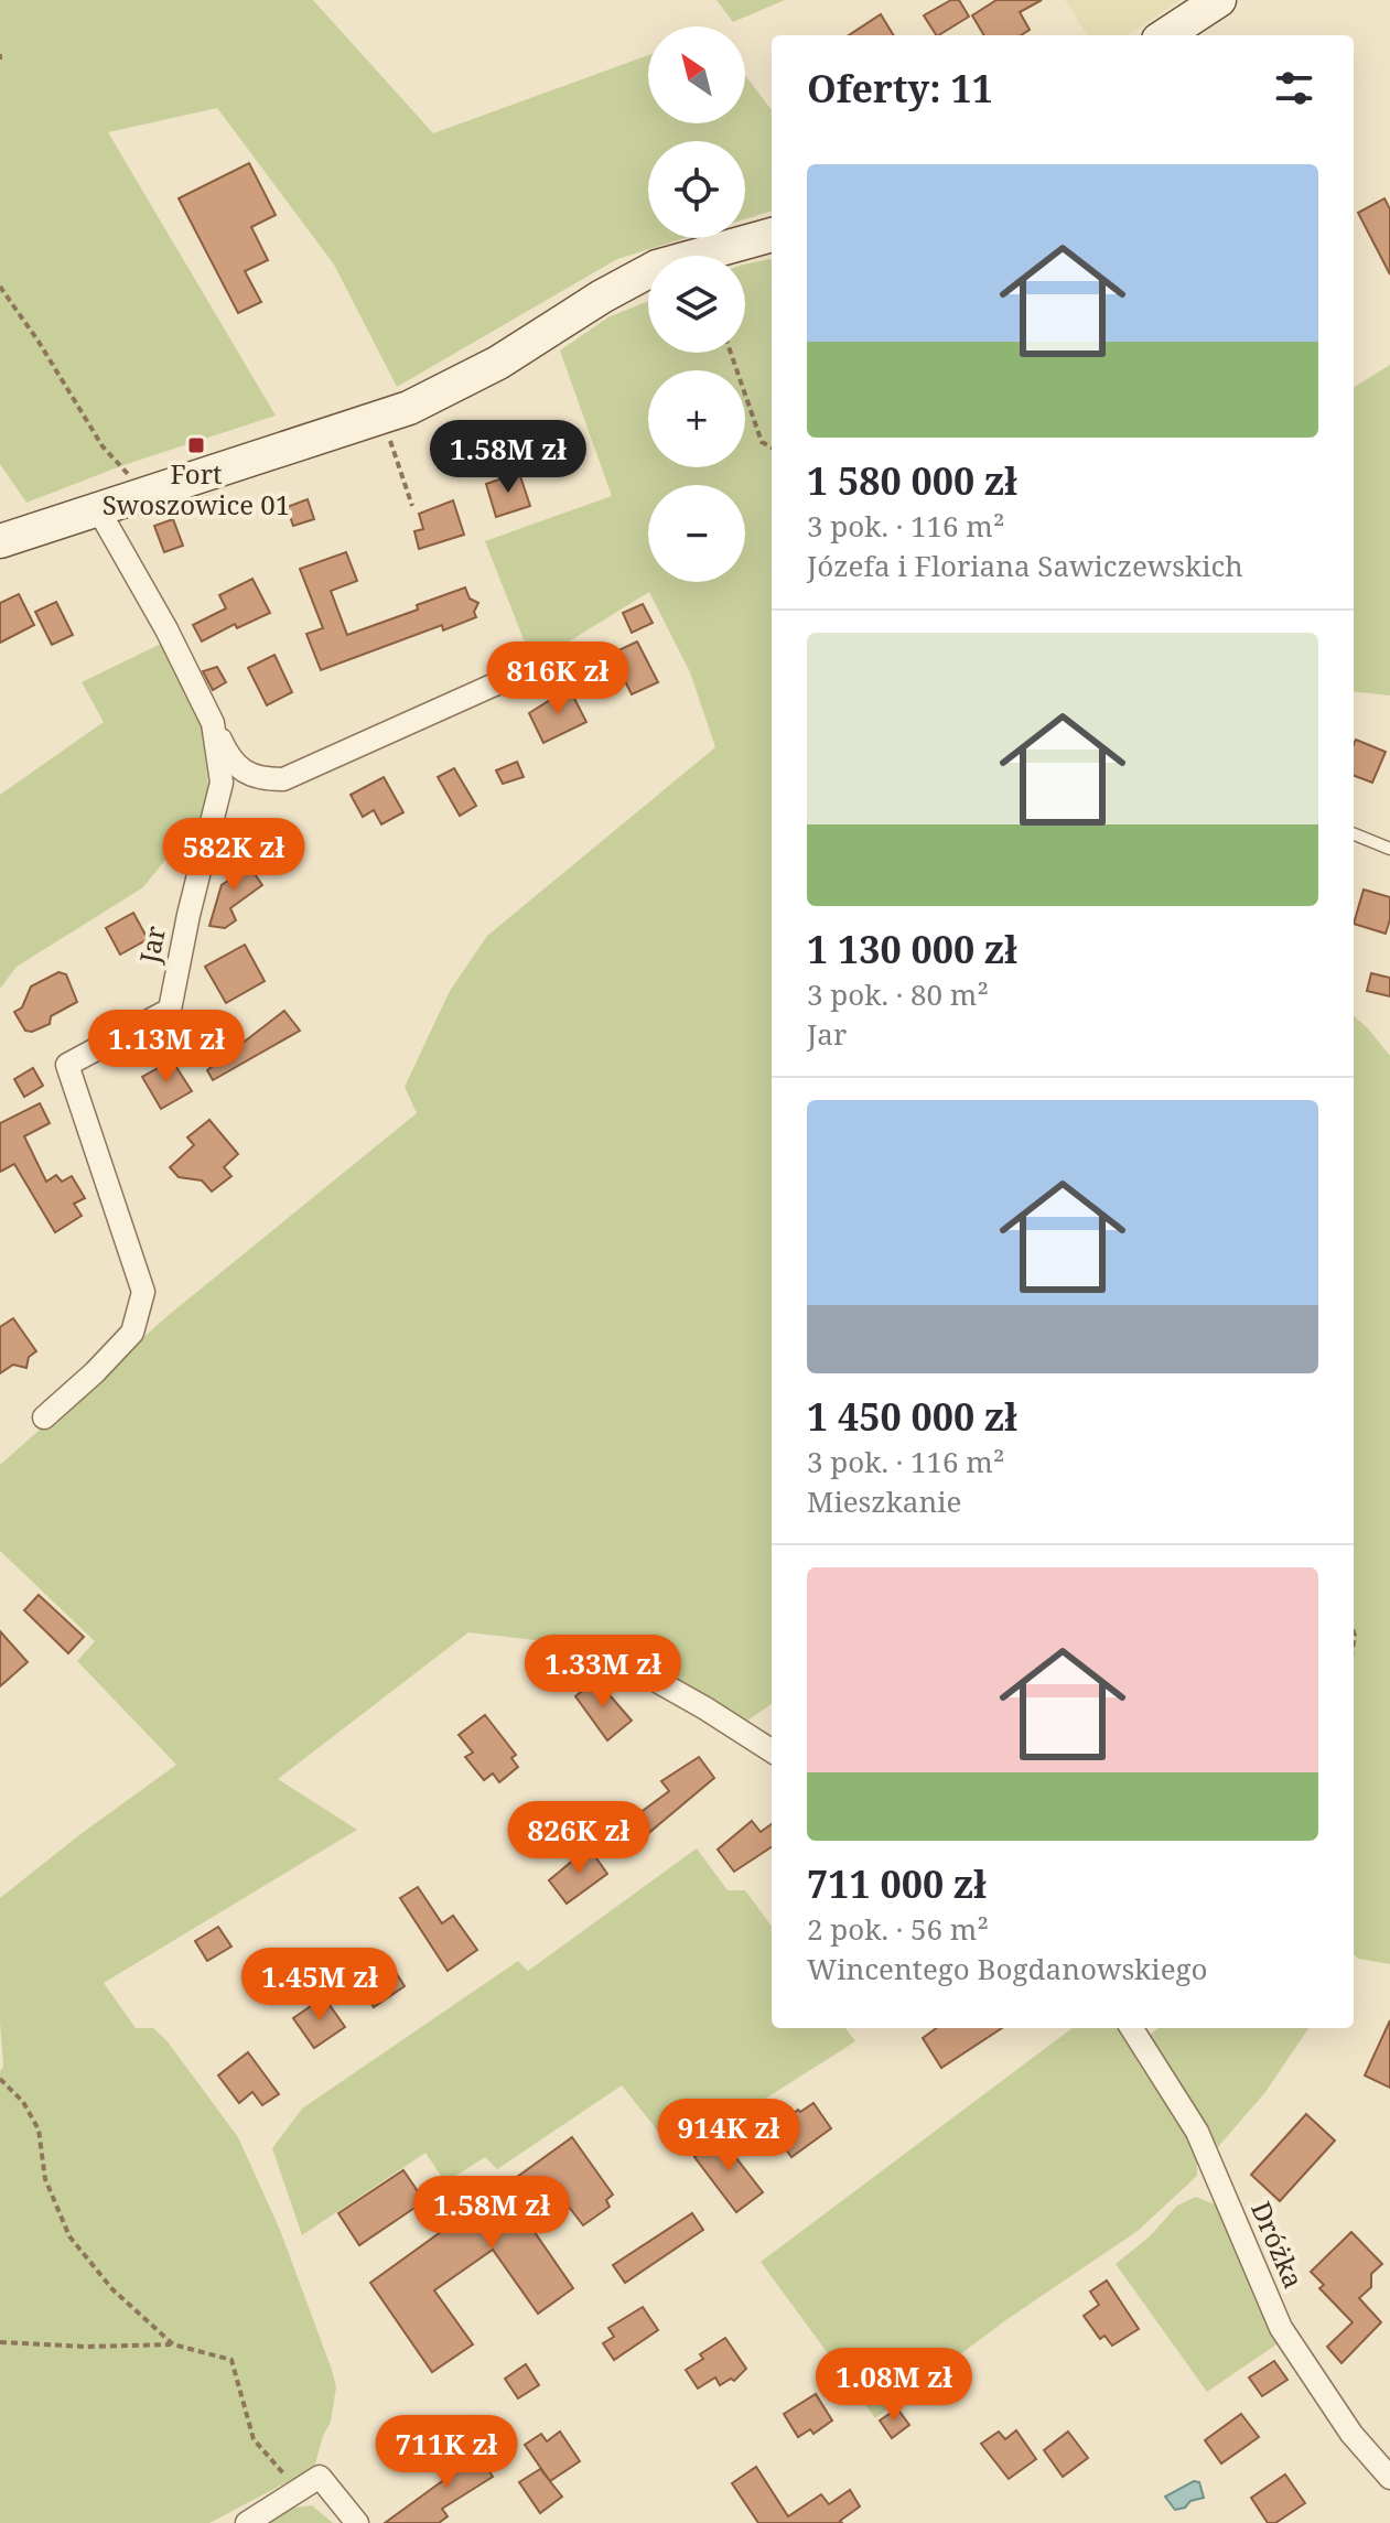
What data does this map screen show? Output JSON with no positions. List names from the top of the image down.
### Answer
{
  "streets": {
    "street": ["Jar", "Dróżka"]
  },
  "places": {
    "transit": ["Fort Swoszowice 01"]
  },
  "north": "top left",
  "page": {
    "map_buttons": ["+", "−"],
    "heading": "Oferty: 11",
    "list": [
      {
        "name": "1 580 000 zł",
        "note": "3 pok. · 116 m² · Józefa i Floriana Sawiczewskich"
      },
      {
        "name": "1 130 000 zł",
        "note": "3 pok. · 80 m² · Jar"
      },
      {
        "name": "1 450 000 zł",
        "note": "3 pok. · 116 m² · Mieszkanie"
      },
      {
        "name": "711 000 zł",
        "note": "2 pok. · 56 m² · Wincentego Bogdanowskiego"
      }
    ],
    "price": [
      "1.58M zł",
      "816K zł",
      "582K zł",
      "1.13M zł",
      "1.33M zł",
      "826K zł",
      "1.45M zł",
      "914K zł",
      "1.58M zł",
      "1.08M zł",
      "711K zł"
    ]
  }
}
